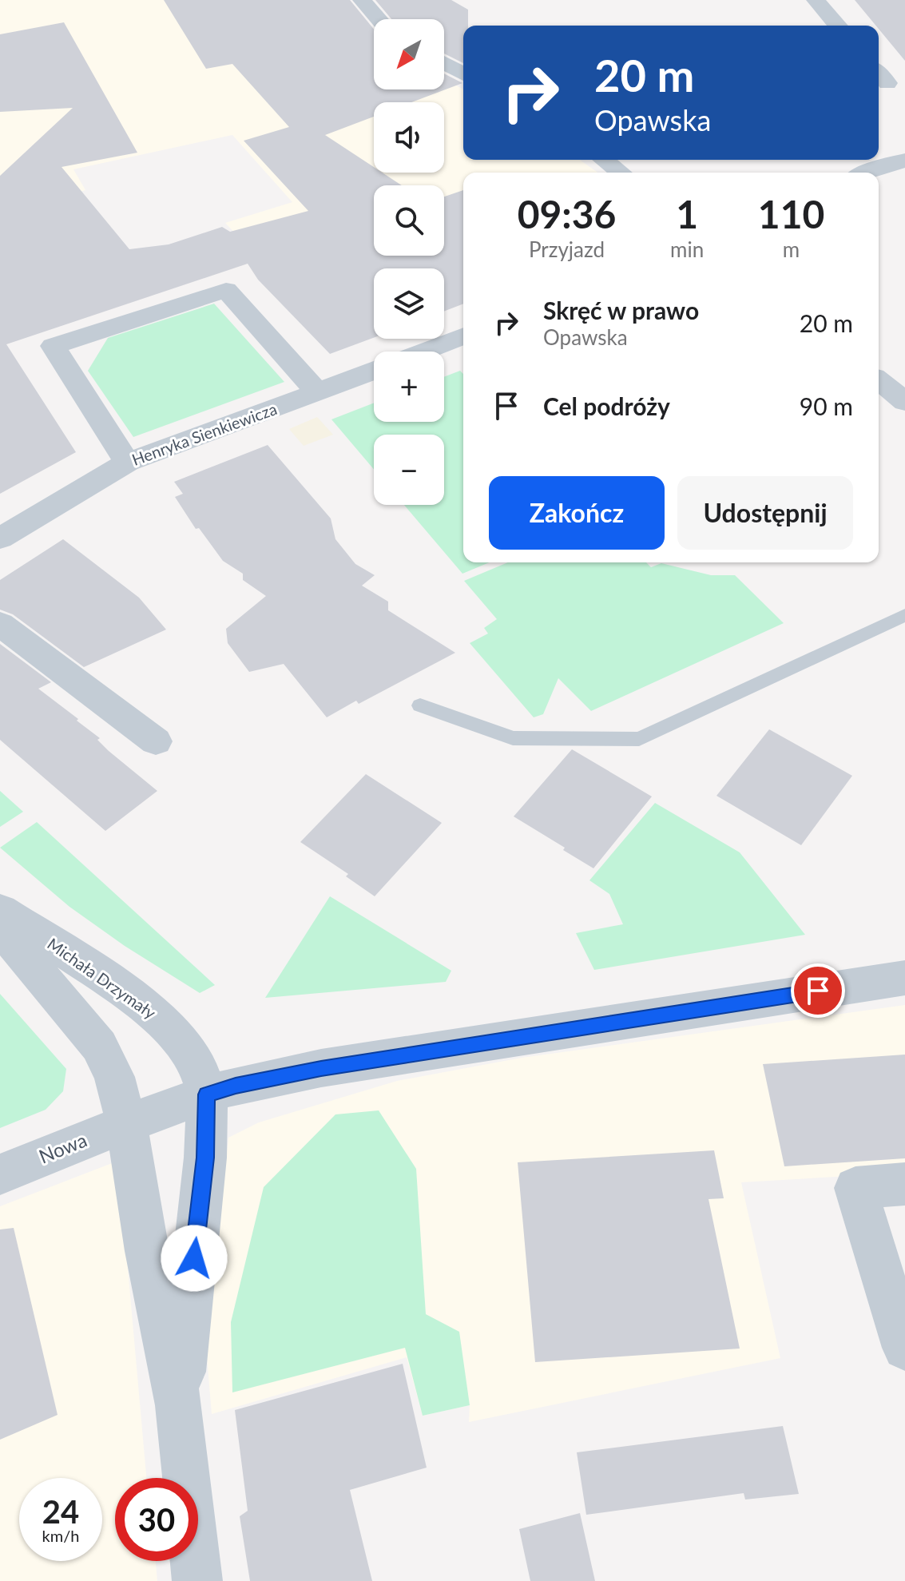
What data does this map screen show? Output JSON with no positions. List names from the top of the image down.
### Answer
{
  "streets": {
    "street": ["Henryka Sienkiewicza", "Michała Drzymały", "Nowa"]
  },
  "crossings": [
    ["Michała Drzymały", "Nowa"]
  ],
  "north": "bottom left",
  "page": {
    "map_buttons": ["+", "−"],
    "turn": ["20 m", "Opawska"],
    "eta": [
      "09:36",
      "Przyjazd",
      "1",
      "min",
      "110",
      "m"
    ],
    "list": [
      {
        "name": "Skręć w prawo",
        "note": "Opawska",
        "value": "20 m"
      },
      {
        "name": "Cel podróży",
        "value": "90 m"
      }
    ],
    "buttons": ["Zakończ", "Udostępnij"],
    "speed": "24 km/h",
    "limit": "30"
  }
}
